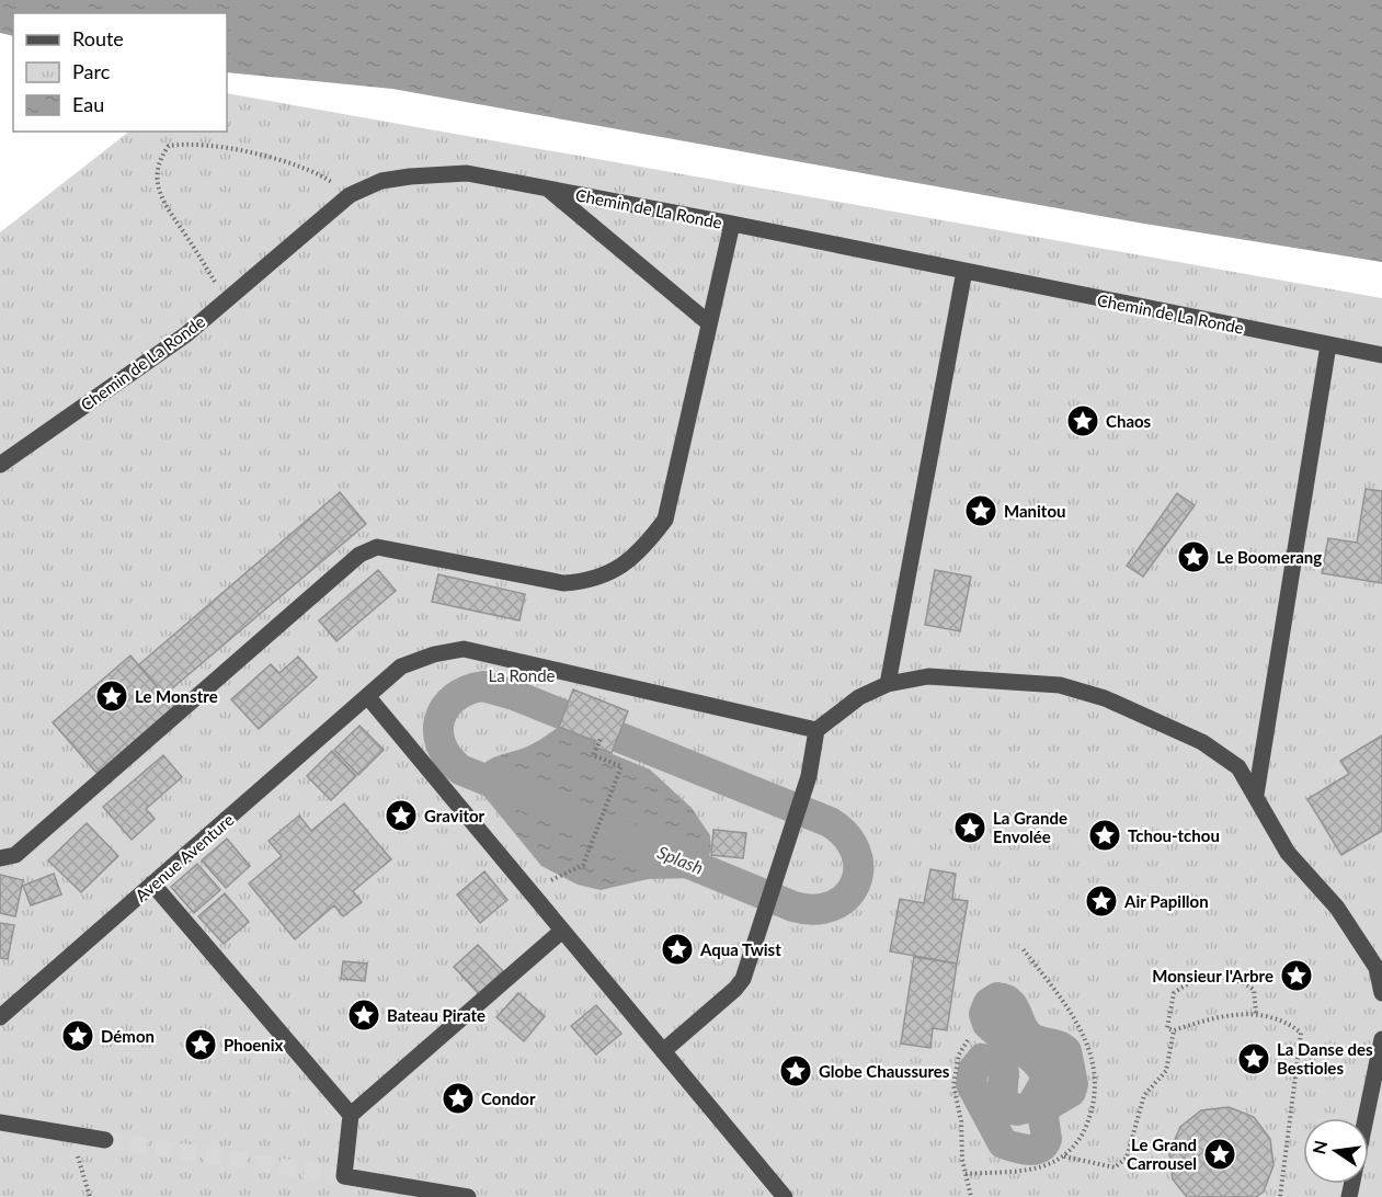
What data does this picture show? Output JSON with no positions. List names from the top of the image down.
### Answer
{
  "streets": {
    "street": ["Chemin de La Ronde", "Avenue Aventure"]
  },
  "water": ["Splash"],
  "parks": ["La Ronde"],
  "places": {
    "place": [
      "Chaos",
      "Manitou",
      "Le Boomerang",
      "Le Monstre",
      "Gravitor",
      "La Grande Envolée",
      "Tchou-tchou",
      "Air Papillon",
      "Aqua Twist",
      "Monsieur l'Arbre",
      "Bateau Pirate",
      "Démon",
      "Phoenix",
      "La Danse des Bestioles",
      "Globe Chaussures",
      "Condor",
      "Le Grand Carrousel"
    ]
  },
  "legend": ["Route", "Parc", "Eau"],
  "north": "left"
}
